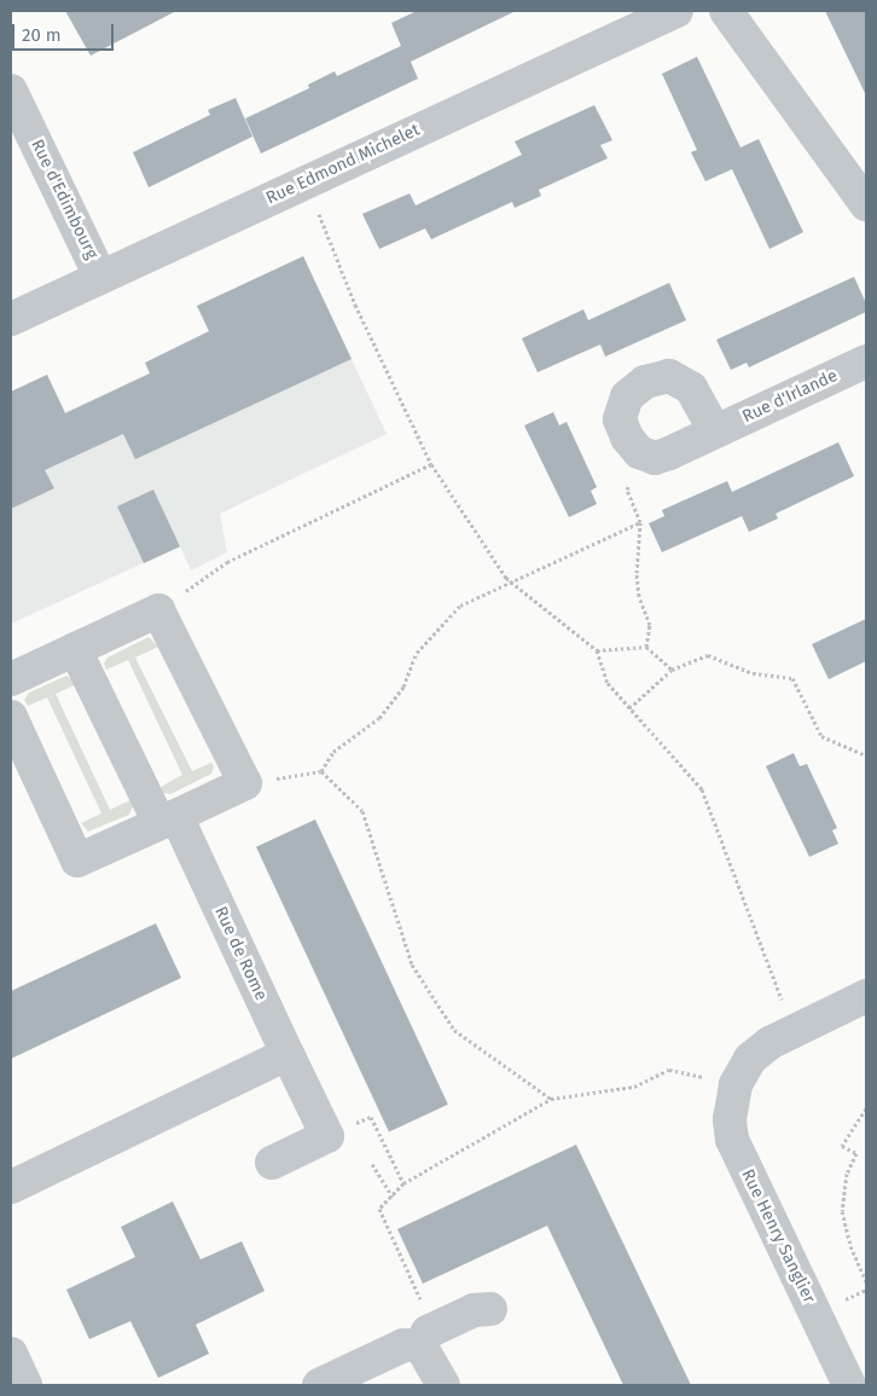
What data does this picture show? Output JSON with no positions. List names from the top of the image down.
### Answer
{
  "streets": {
    "street": [
      "Rue Edmond Michelet",
      "Rue d'Edimbourg",
      "Rue d'Irlande",
      "Rue de Rome",
      "Rue Henry Sanglier"
    ]
  },
  "crossings": [
    ["Rue Edmond Michelet", "Rue d'Edimbourg"]
  ],
  "scale_bar": "20 m"
}
